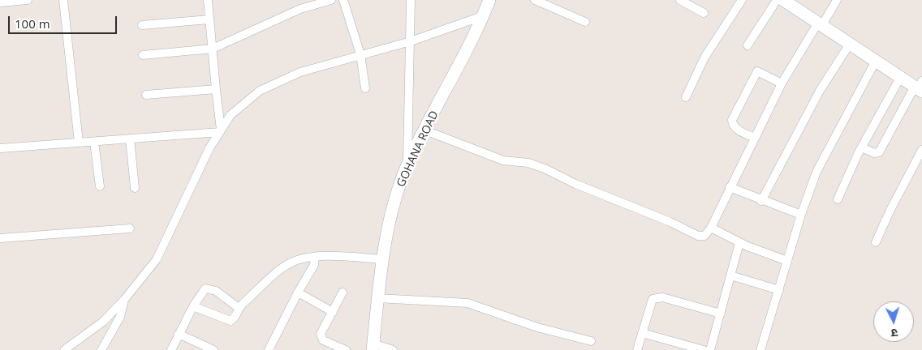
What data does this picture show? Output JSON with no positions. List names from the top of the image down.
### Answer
{
  "streets": {
    "main road": ["GOHANA ROAD"]
  },
  "scale_bar": "100 m",
  "north": "bottom"
}
